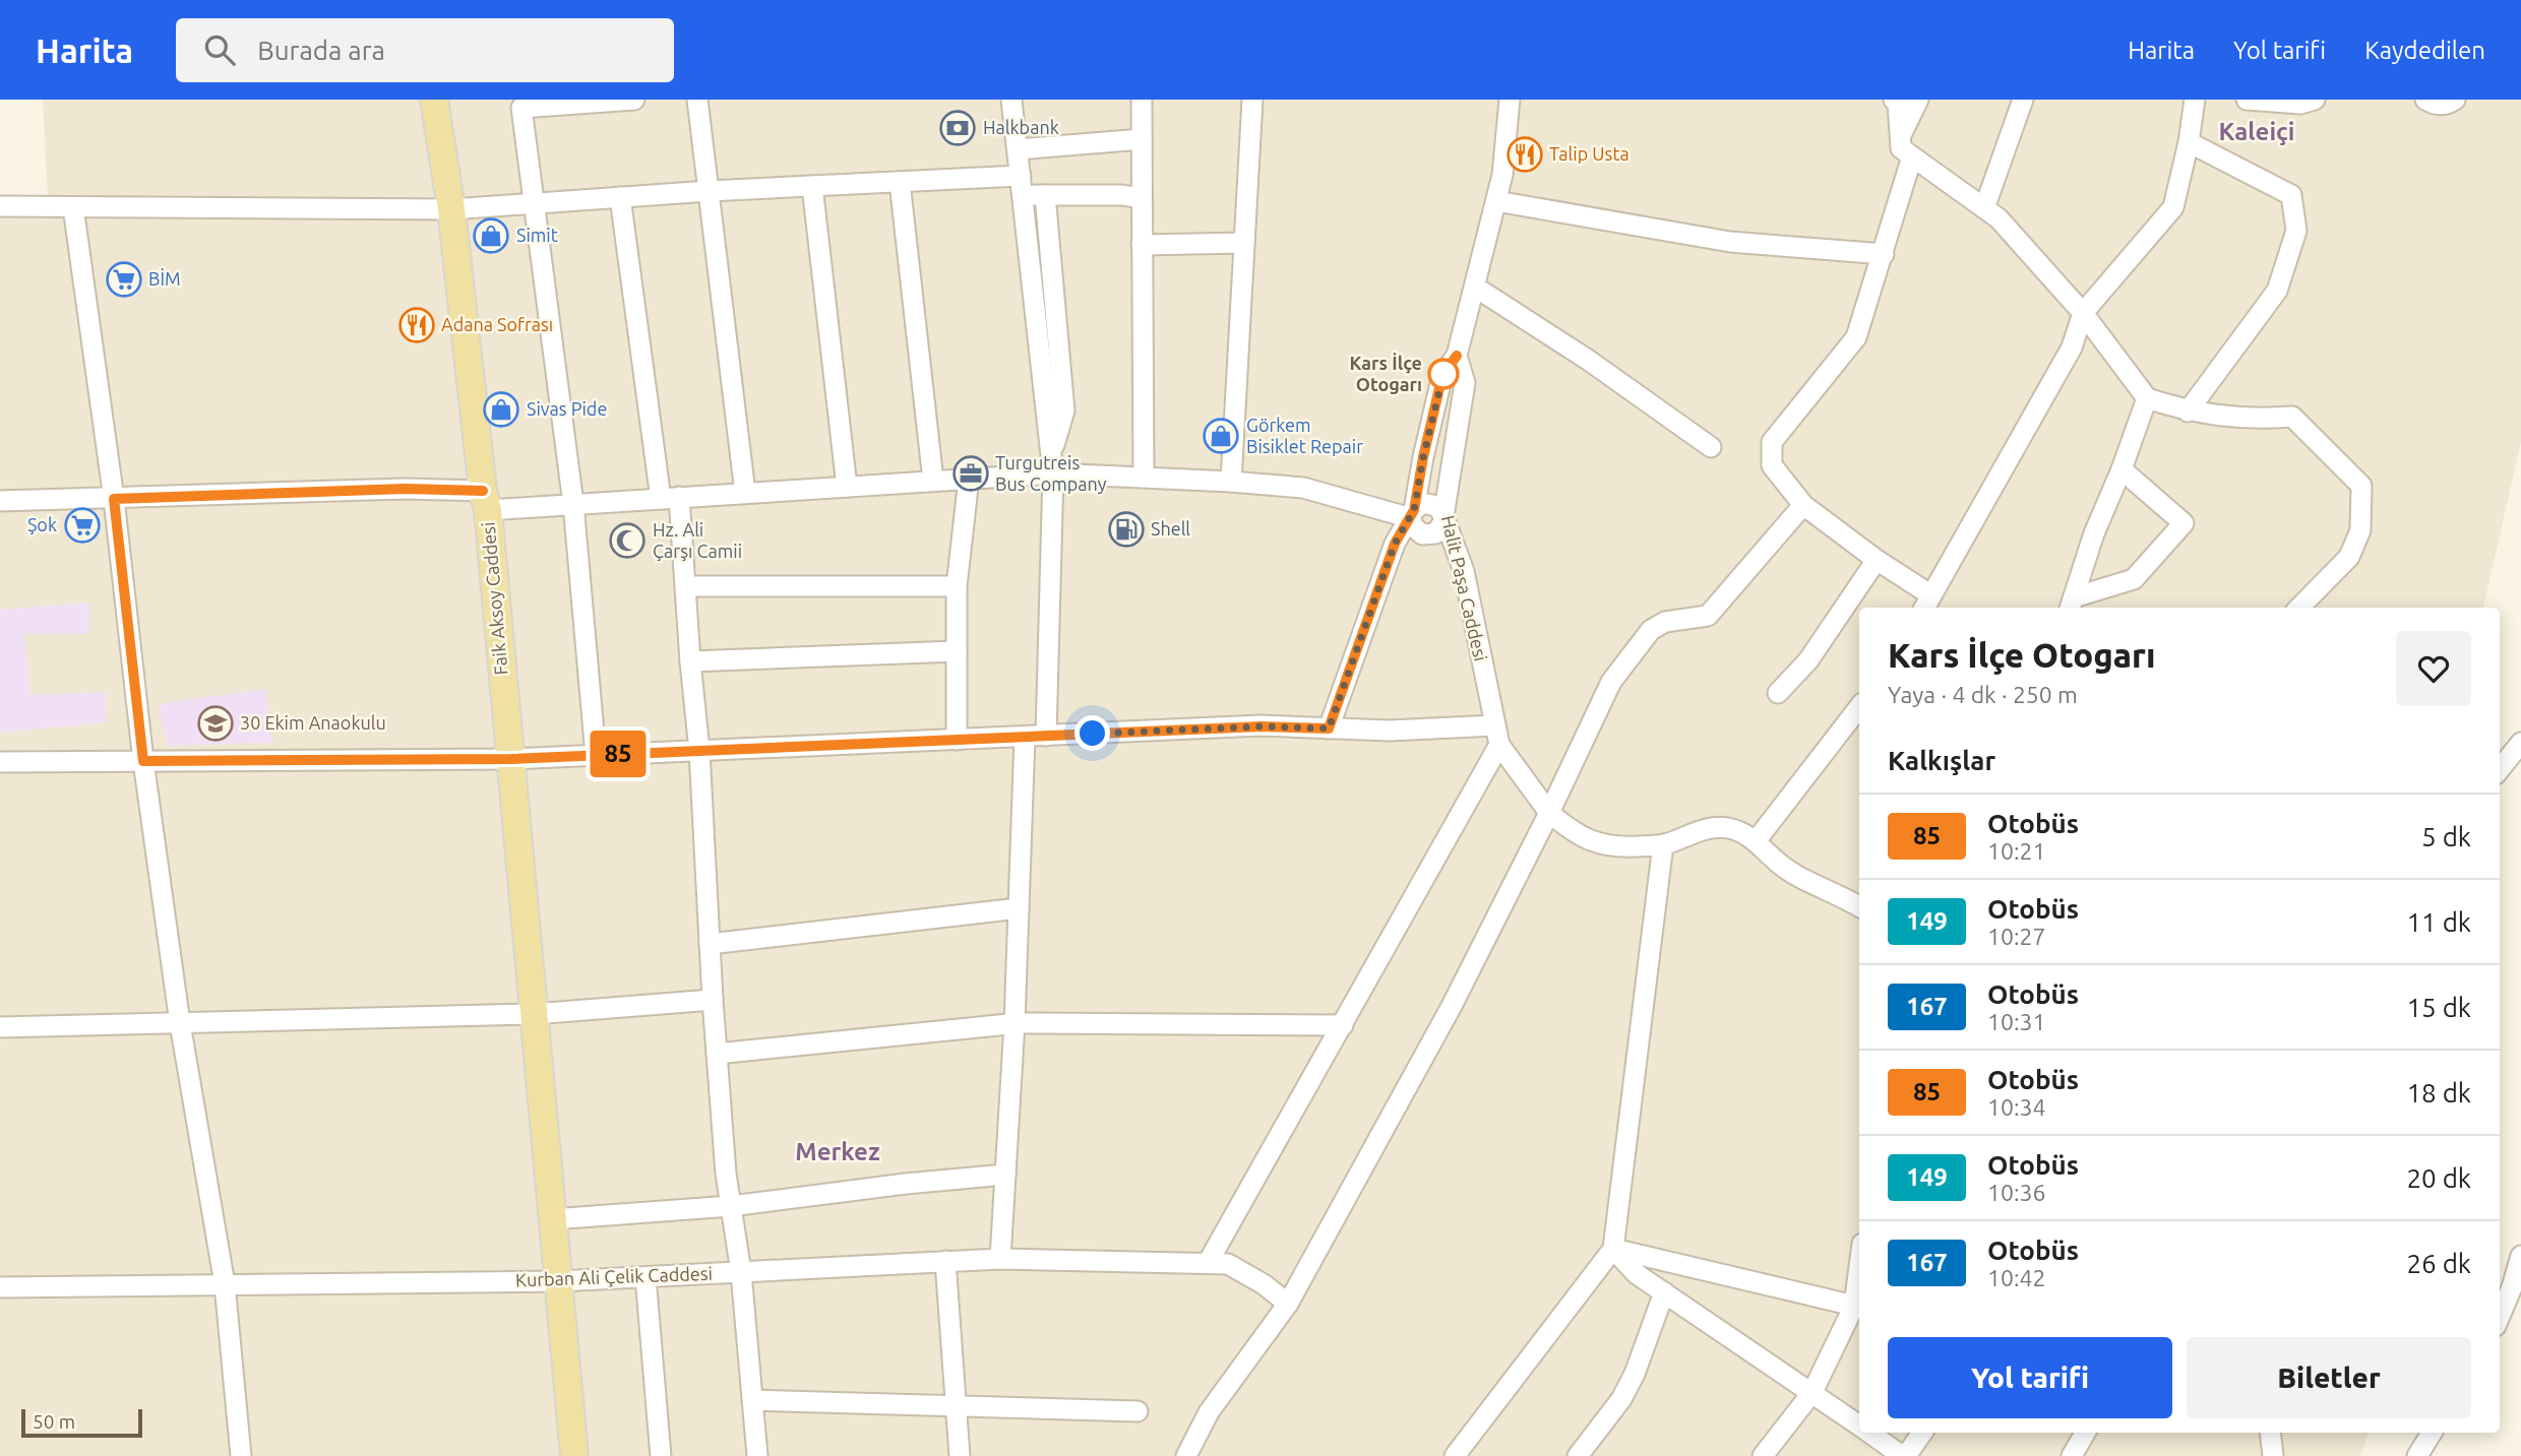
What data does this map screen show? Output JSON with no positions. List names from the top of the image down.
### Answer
{
  "streets": {
    "main road": ["Faik Aksoy Caddesi"],
    "street": ["Halit Paşa Caddesi", "Kurban Ali Çelik Caddesi"]
  },
  "crossings": [
    ["Faik Aksoy Caddesi", "Kurban Ali Çelik Caddesi"]
  ],
  "districts": ["Kaleiçi", "Merkez"],
  "places": {
    "bank": ["Halkbank"],
    "restaurant": ["Talip Usta", "Adana Sofrası"],
    "shop": ["Simit", "Sivas Pide", "Görkem Bisiklet Repair"],
    "supermarket": ["BİM", "Şok"],
    "other": ["Kars İlçe Otogarı"],
    "office": ["Turgutreis Bus Company"],
    "fuel station": ["Shell"],
    "mosque": ["Hz. Ali Çarşı Camii"],
    "school or university": ["30 Ekim Anaokulu"]
  },
  "lines": ["bus line 85"],
  "scale_bar": "50 m",
  "page": {
    "header": "Harita",
    "search": "Burada ara",
    "nav": ["Harita", "Yol tarifi", "Kaydedilen"],
    "on_map": "85",
    "heading": [
      ["Kars İlçe Otogarı", "Yaya · 4 dk · 250 m"],
      "Kalkışlar"
    ],
    "list": [
      {
        "mark": "85",
        "name": "Otobüs",
        "note": "10:21",
        "value": "5 dk"
      },
      {
        "mark": "149",
        "name": "Otobüs",
        "note": "10:27",
        "value": "11 dk"
      },
      {
        "mark": "167",
        "name": "Otobüs",
        "note": "10:31",
        "value": "15 dk"
      },
      {
        "mark": "85",
        "name": "Otobüs",
        "note": "10:34",
        "value": "18 dk"
      },
      {
        "mark": "149",
        "name": "Otobüs",
        "note": "10:36",
        "value": "20 dk"
      },
      {
        "mark": "167",
        "name": "Otobüs",
        "note": "10:42",
        "value": "26 dk"
      }
    ],
    "buttons": ["Yol tarifi", "Biletler"],
    "scale": "50 m"
  }
}
